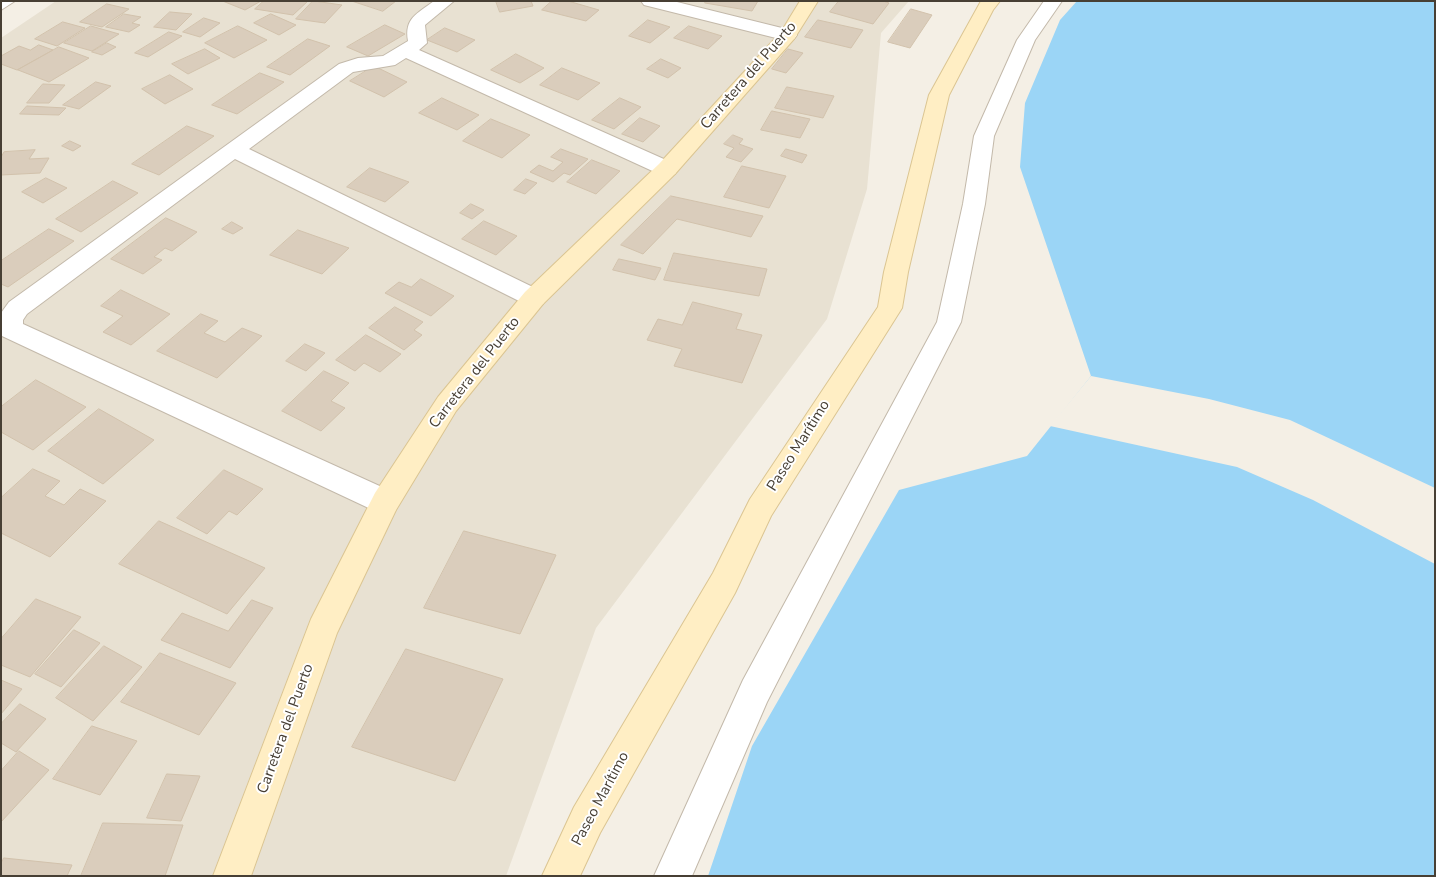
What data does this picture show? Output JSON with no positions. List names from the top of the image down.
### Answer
{
  "streets": {
    "main road": ["Carretera del Puerto", "Paseo Marítimo"]
  }
}
